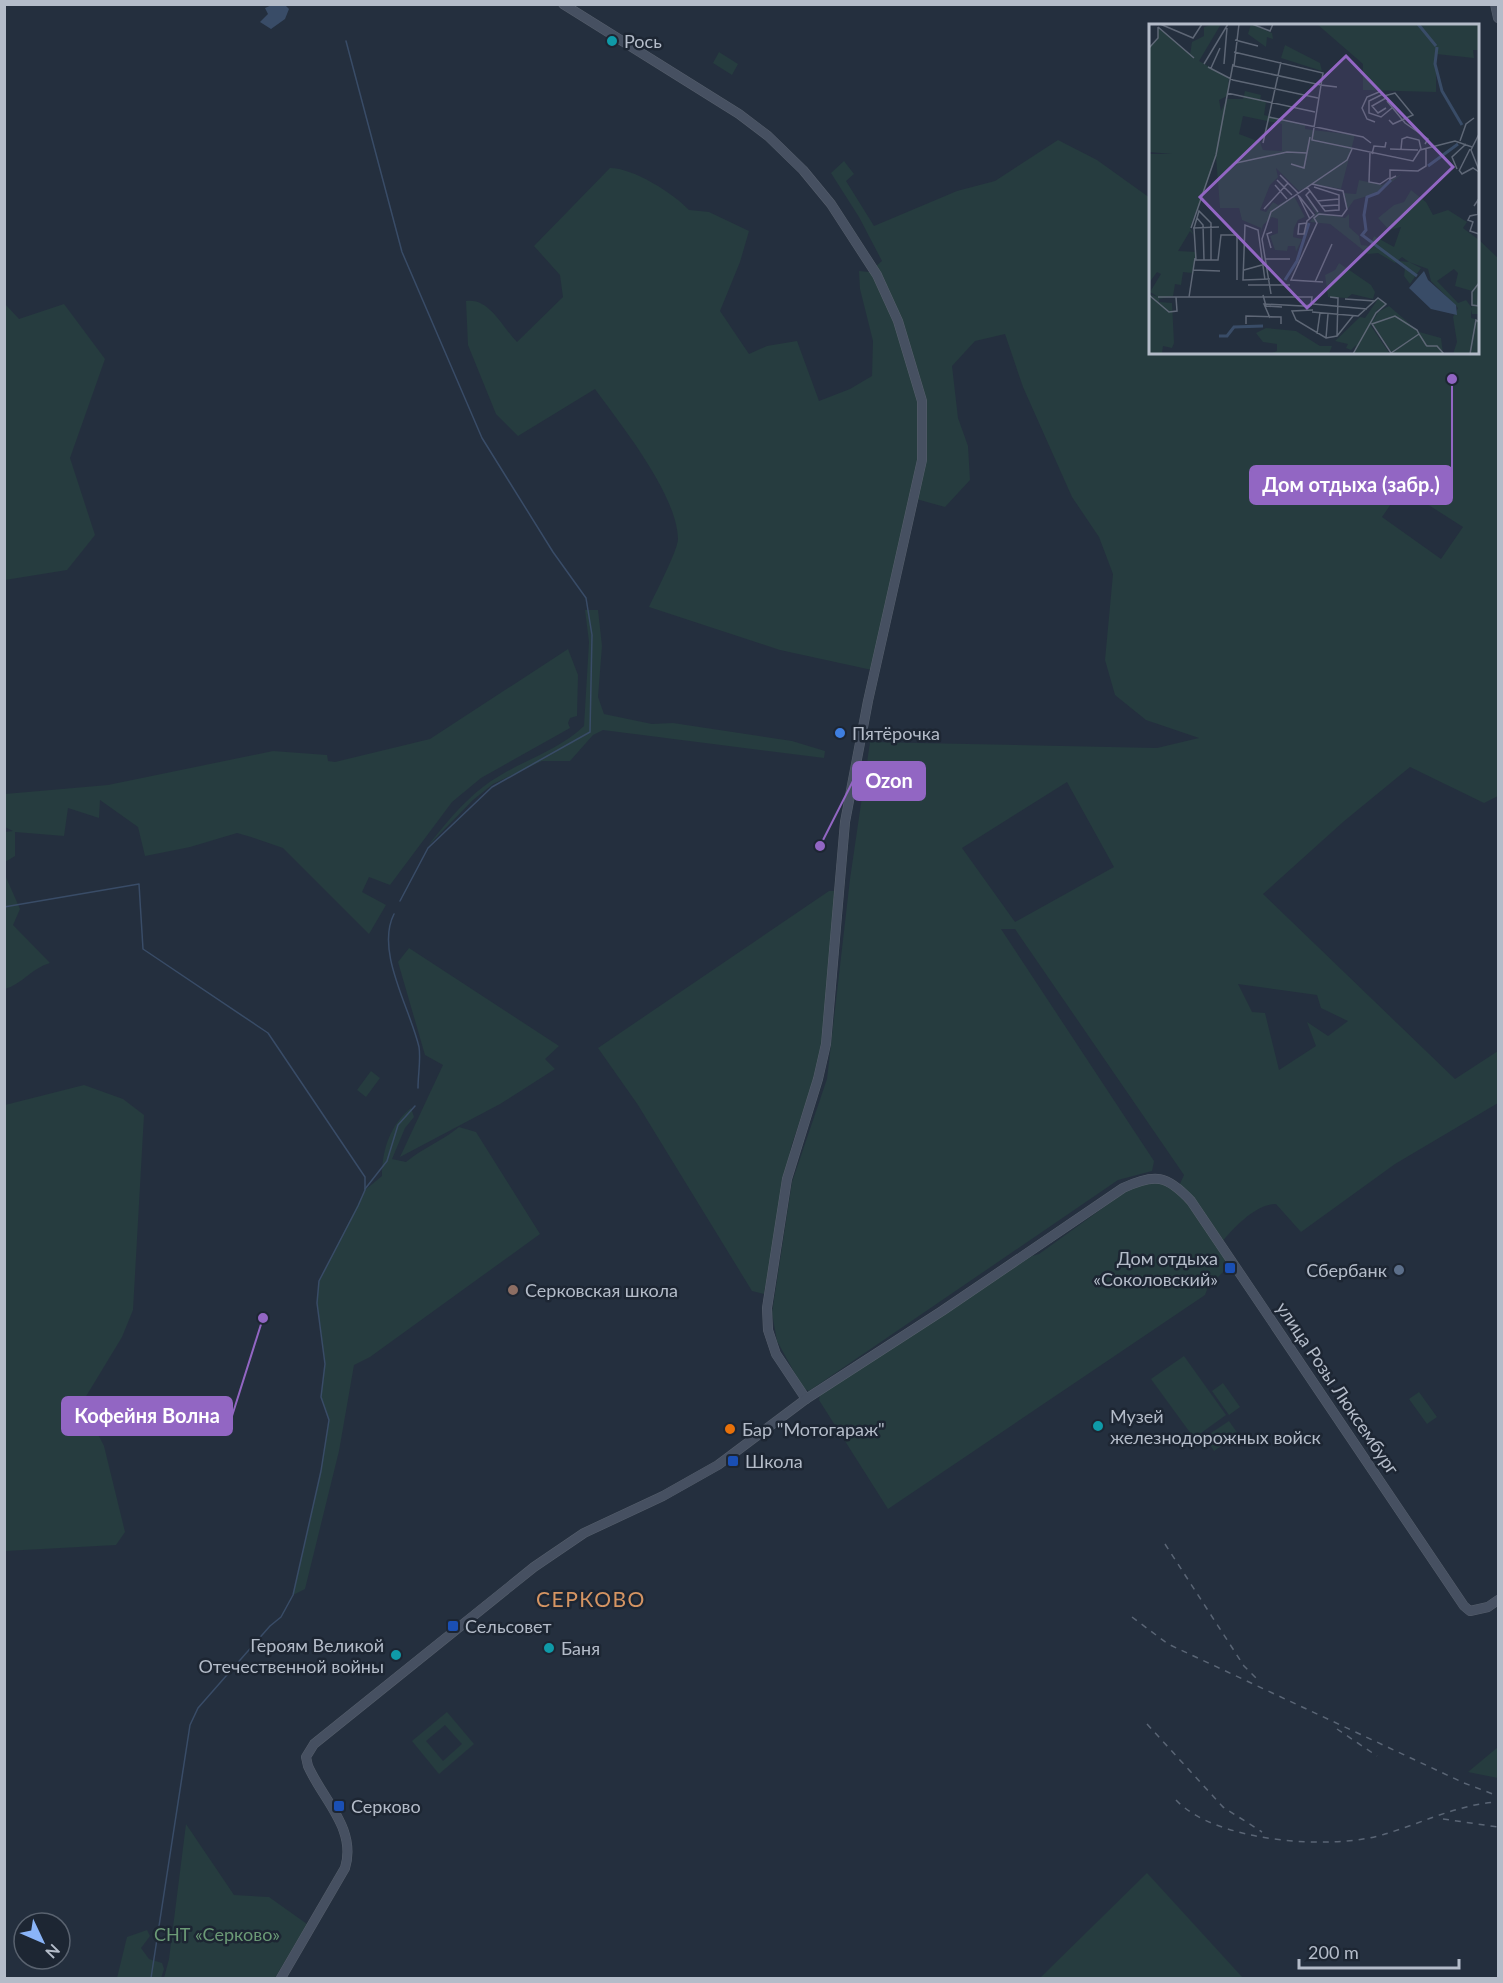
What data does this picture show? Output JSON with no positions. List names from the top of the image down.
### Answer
{
  "streets": {
    "main road": ["улица Розы Люксембург"]
  },
  "districts": ["СЕРКОВО"],
  "parks": ["СНТ «Серково»"],
  "places": {
    "other": [
      "Рось",
      "Дом отдыха (забр.)",
      "Пятёрочка",
      "Ozon",
      "Сбербанк",
      "Серковская школа",
      "Кофейня Волна",
      "Музей железнодорожных войск",
      "Бар \"Мотогараж\"",
      "Баня",
      "Героям Великой Отечественной войны"
    ],
    "transit": [
      "Дом отдыха «Соколовский»",
      "Школа",
      "Сельсовет",
      "Серково"
    ]
  },
  "scale_bar": "200 m",
  "north": "bottom right"
}
